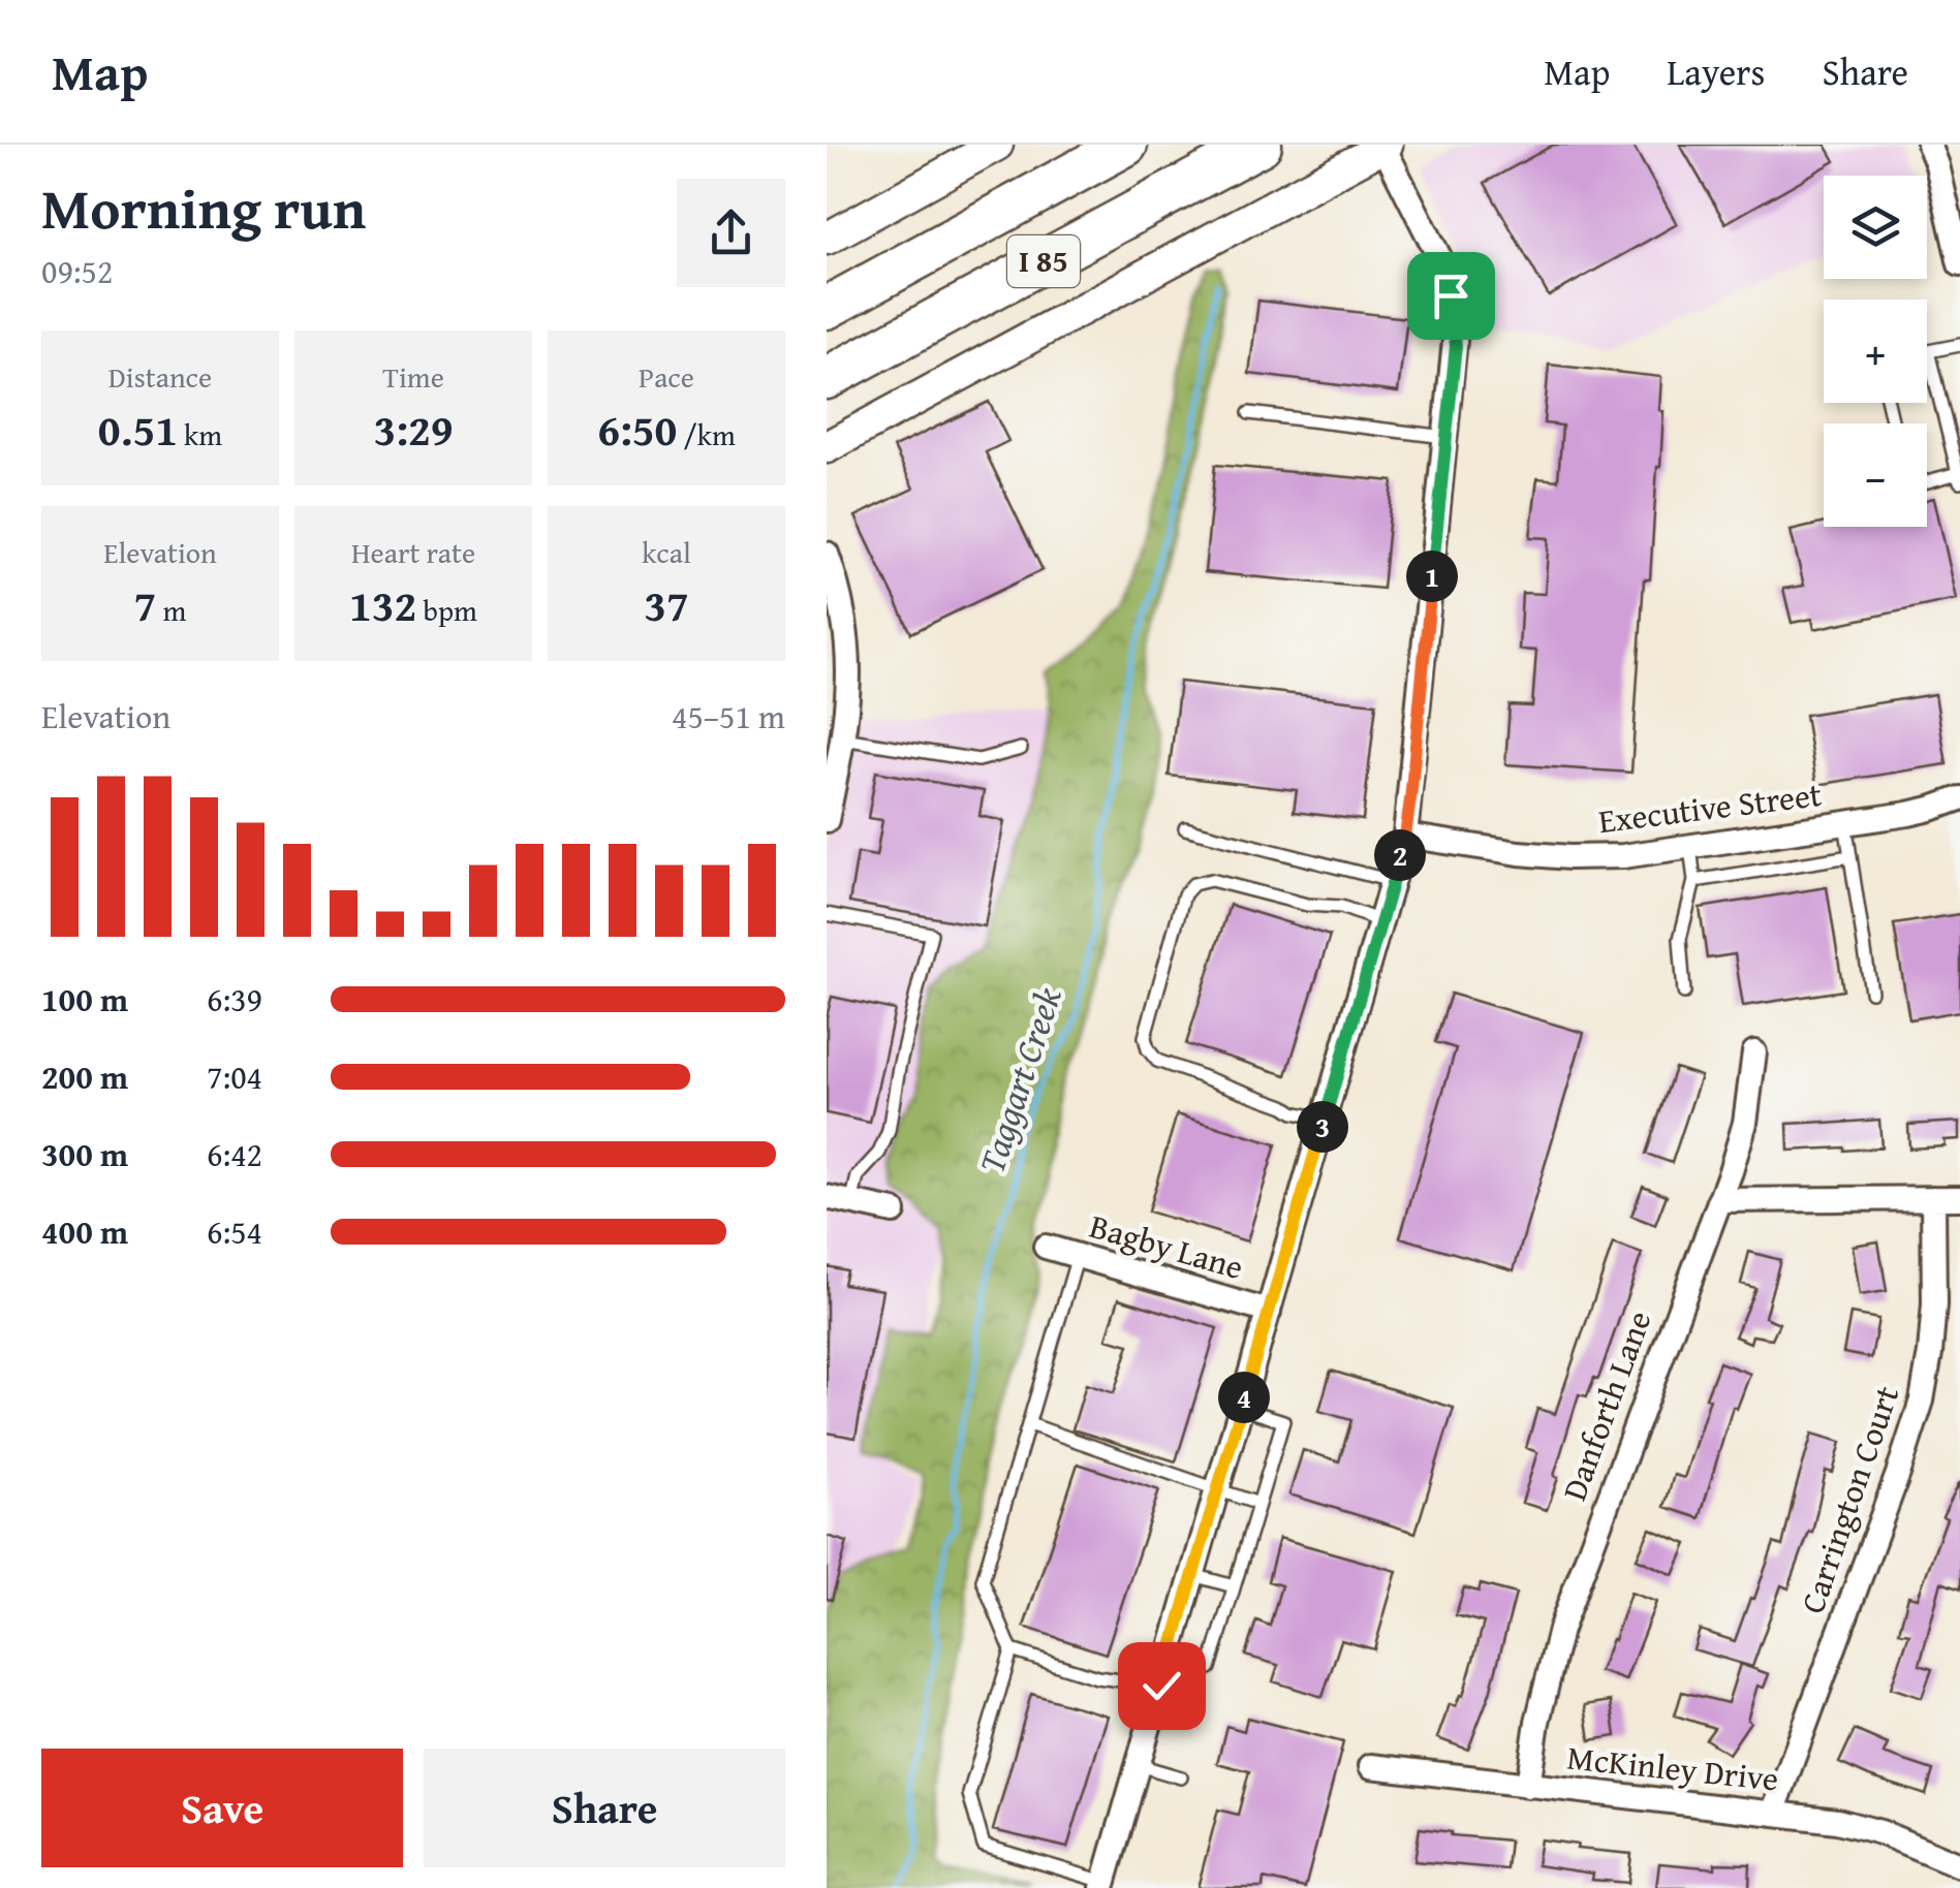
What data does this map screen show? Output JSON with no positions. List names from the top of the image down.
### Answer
{
  "streets": {
    "highway": ["I 85"],
    "street": [
      "Executive Street",
      "Bagby Lane",
      "Danforth Lane",
      "Carrington Court",
      "McKinley Drive"
    ]
  },
  "crossings": [
    ["Danforth Lane", "McKinley Drive"],
    ["Carrington Court", "McKinley Drive"]
  ],
  "water": ["Taggart Creek"],
  "page": {
    "header": "Map",
    "nav": ["Map", "Layers", "Share"],
    "heading": ["Morning run", "09:52"],
    "map_buttons": ["+", "−"],
    "stats": [
      ["Distance", "0.51 km"],
      ["Time", "3:29"],
      ["Pace", "6:50 /km"],
      ["Elevation", "7 m"],
      ["Heart rate", "132 bpm"],
      ["kcal", "37"]
    ],
    "pins": [
      "1",
      "2",
      "3",
      "4"
    ],
    "chart": ["Elevation", "45–51 m"],
    "list": [
      {
        "name": "100 m",
        "note": "6:39"
      },
      {
        "name": "200 m",
        "note": "7:04"
      },
      {
        "name": "300 m",
        "note": "6:42"
      },
      {
        "name": "400 m",
        "note": "6:54"
      }
    ],
    "buttons": ["Save", "Share"]
  }
}
